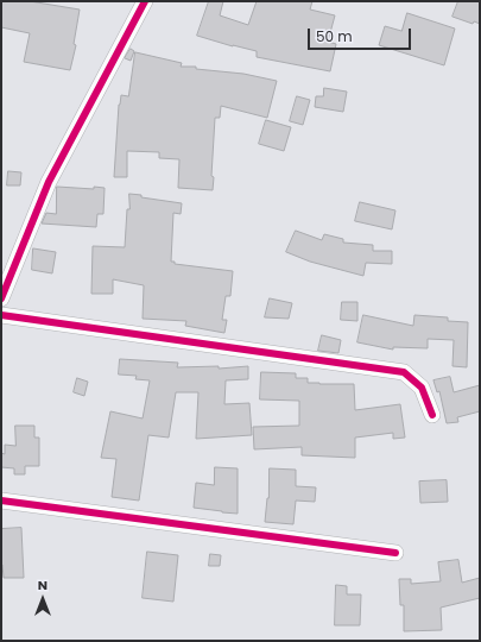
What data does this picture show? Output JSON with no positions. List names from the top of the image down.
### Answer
{
  "scale_bar": "50 m",
  "north": "top"
}
